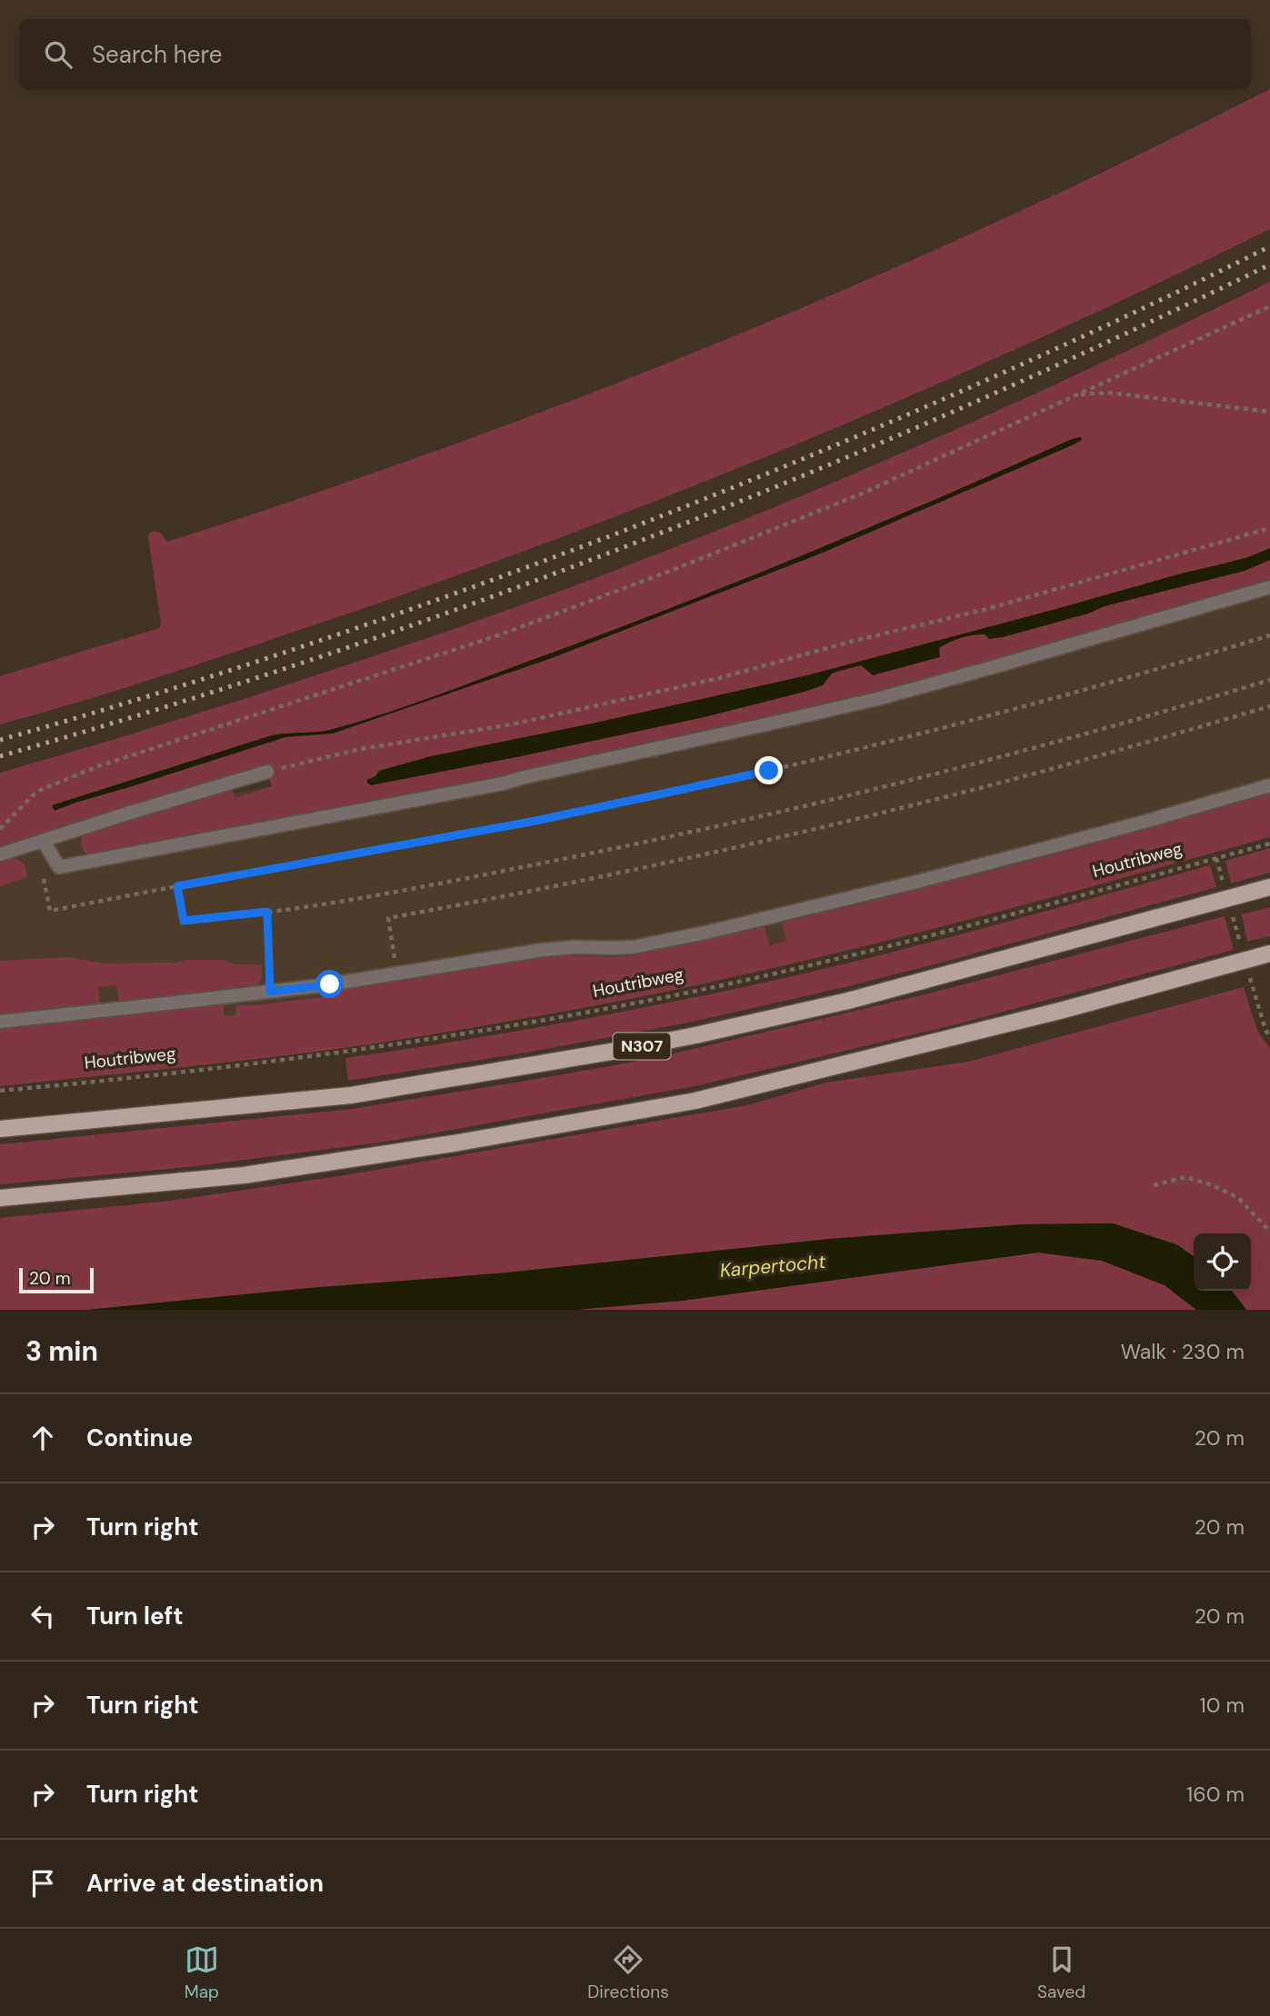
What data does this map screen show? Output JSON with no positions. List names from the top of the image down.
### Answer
{
  "streets": {
    "main road": ["N307"],
    "path": ["Houtribweg"]
  },
  "water": ["Karpertocht"],
  "scale_bar": "20 m",
  "page": {
    "search": "Search here",
    "scale": "20 m",
    "heading": ["3 min", "Walk · 230 m"],
    "list": [
      ["Continue", "20 m"],
      ["Turn right", "20 m"],
      ["Turn left", "20 m"],
      ["Turn right", "10 m"],
      ["Turn right", "160 m"],
      "Arrive at destination"
    ],
    "nav": ["Map", "Directions", "Saved"]
  }
}
